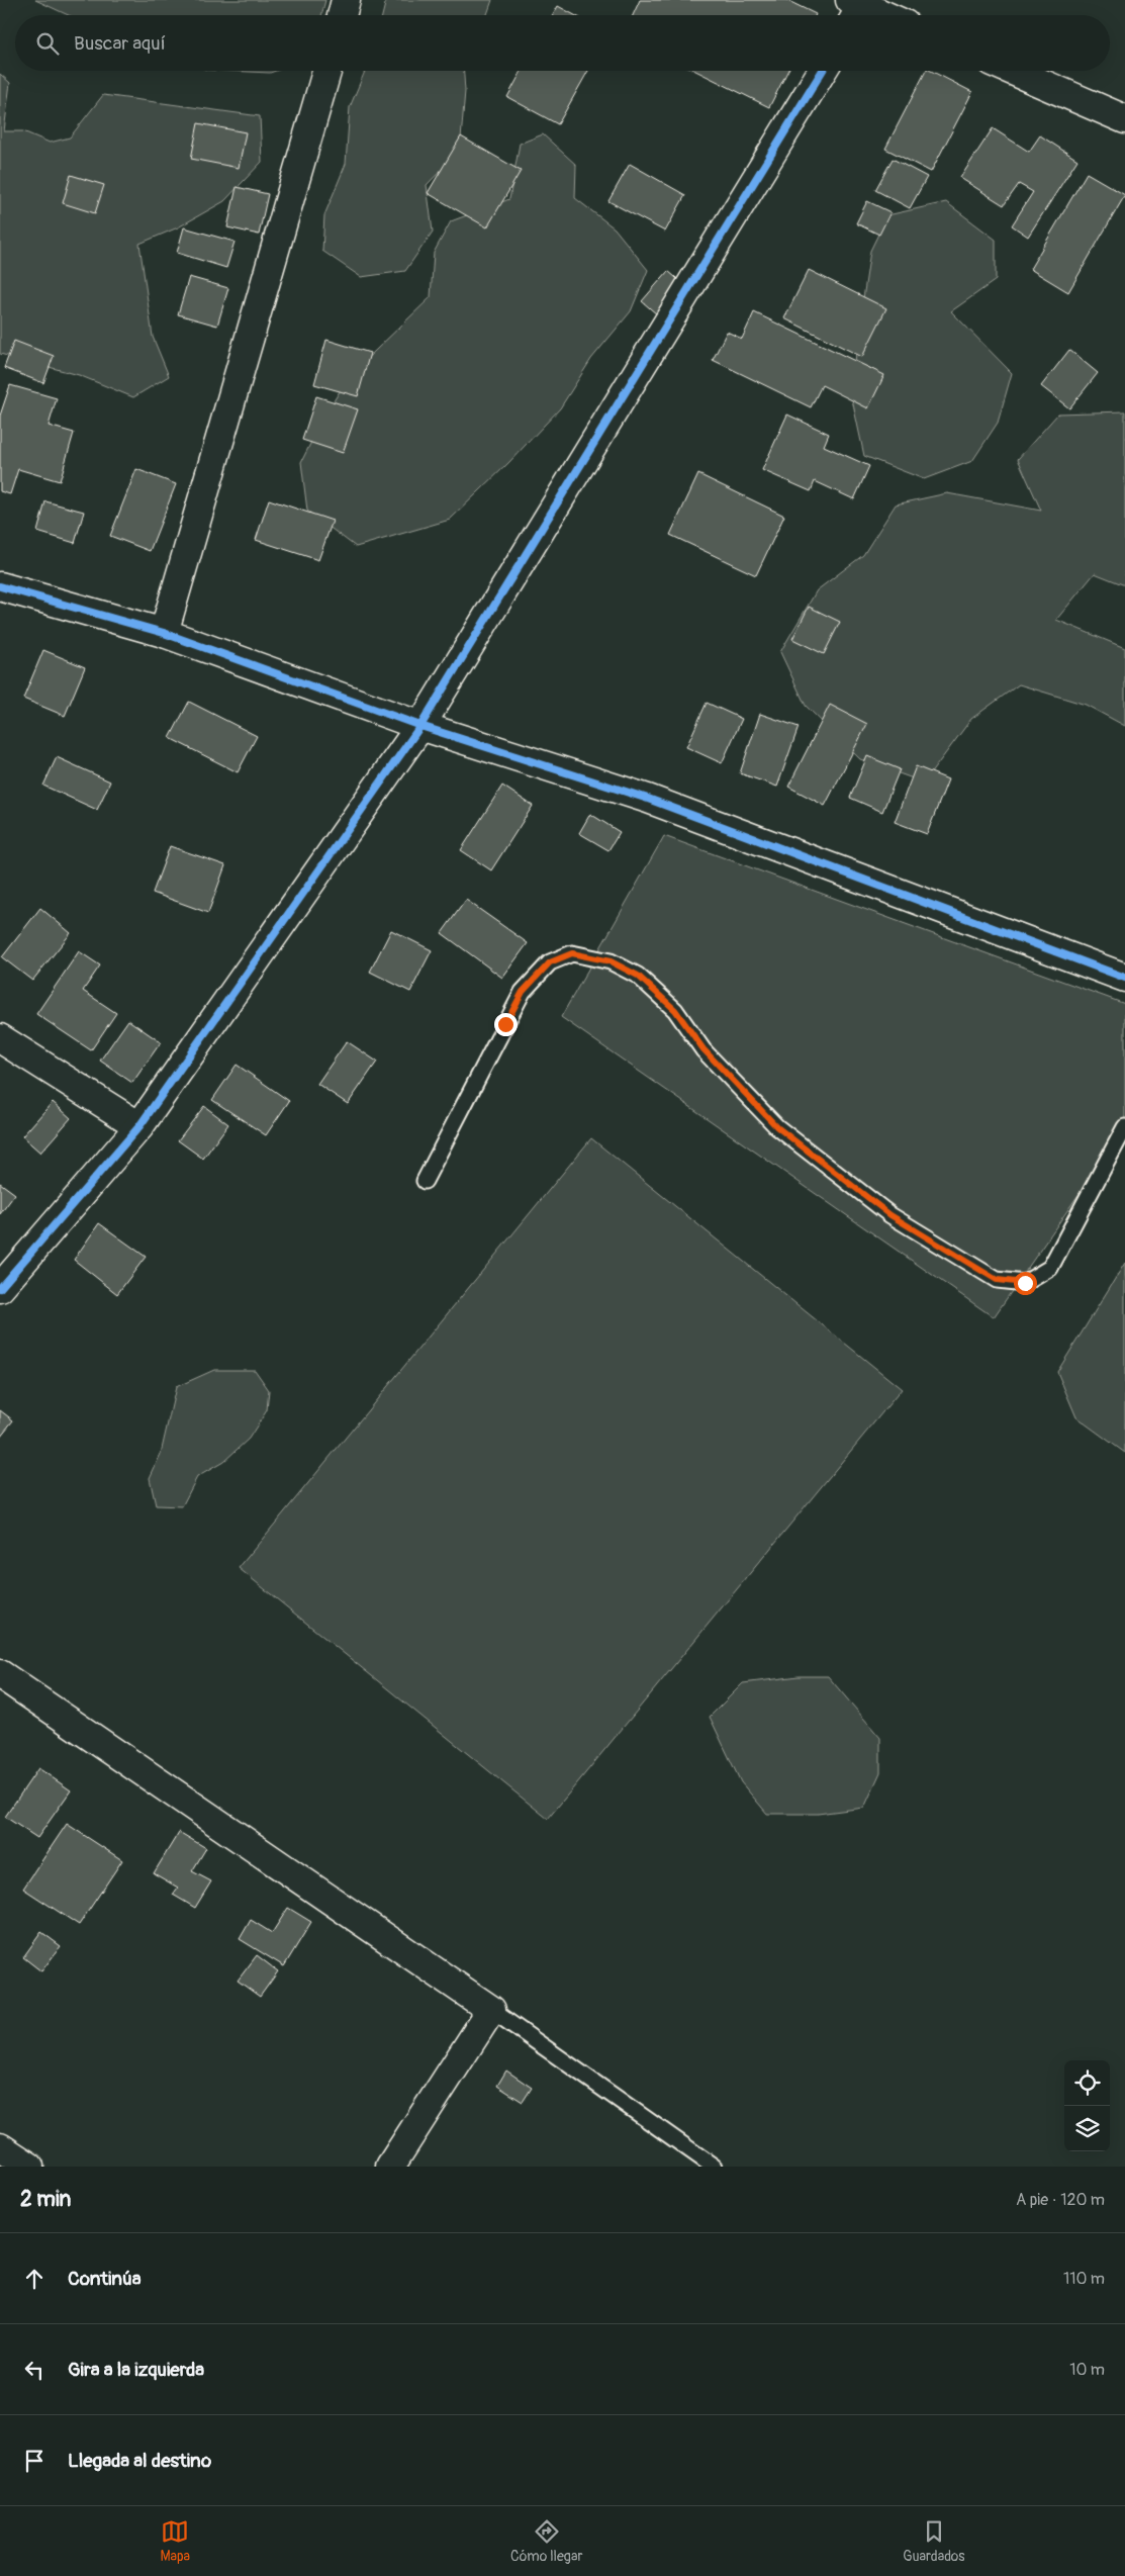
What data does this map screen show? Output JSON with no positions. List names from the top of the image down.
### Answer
{
  "page": {
    "search": "Buscar aquí",
    "heading": ["2 min", "A pie · 120 m"],
    "list": [
      ["Continúa", "110 m"],
      ["Gira a la izquierda", "10 m"],
      "Llegada al destino"
    ],
    "nav": ["Mapa", "Cómo llegar", "Guardados"]
  }
}
